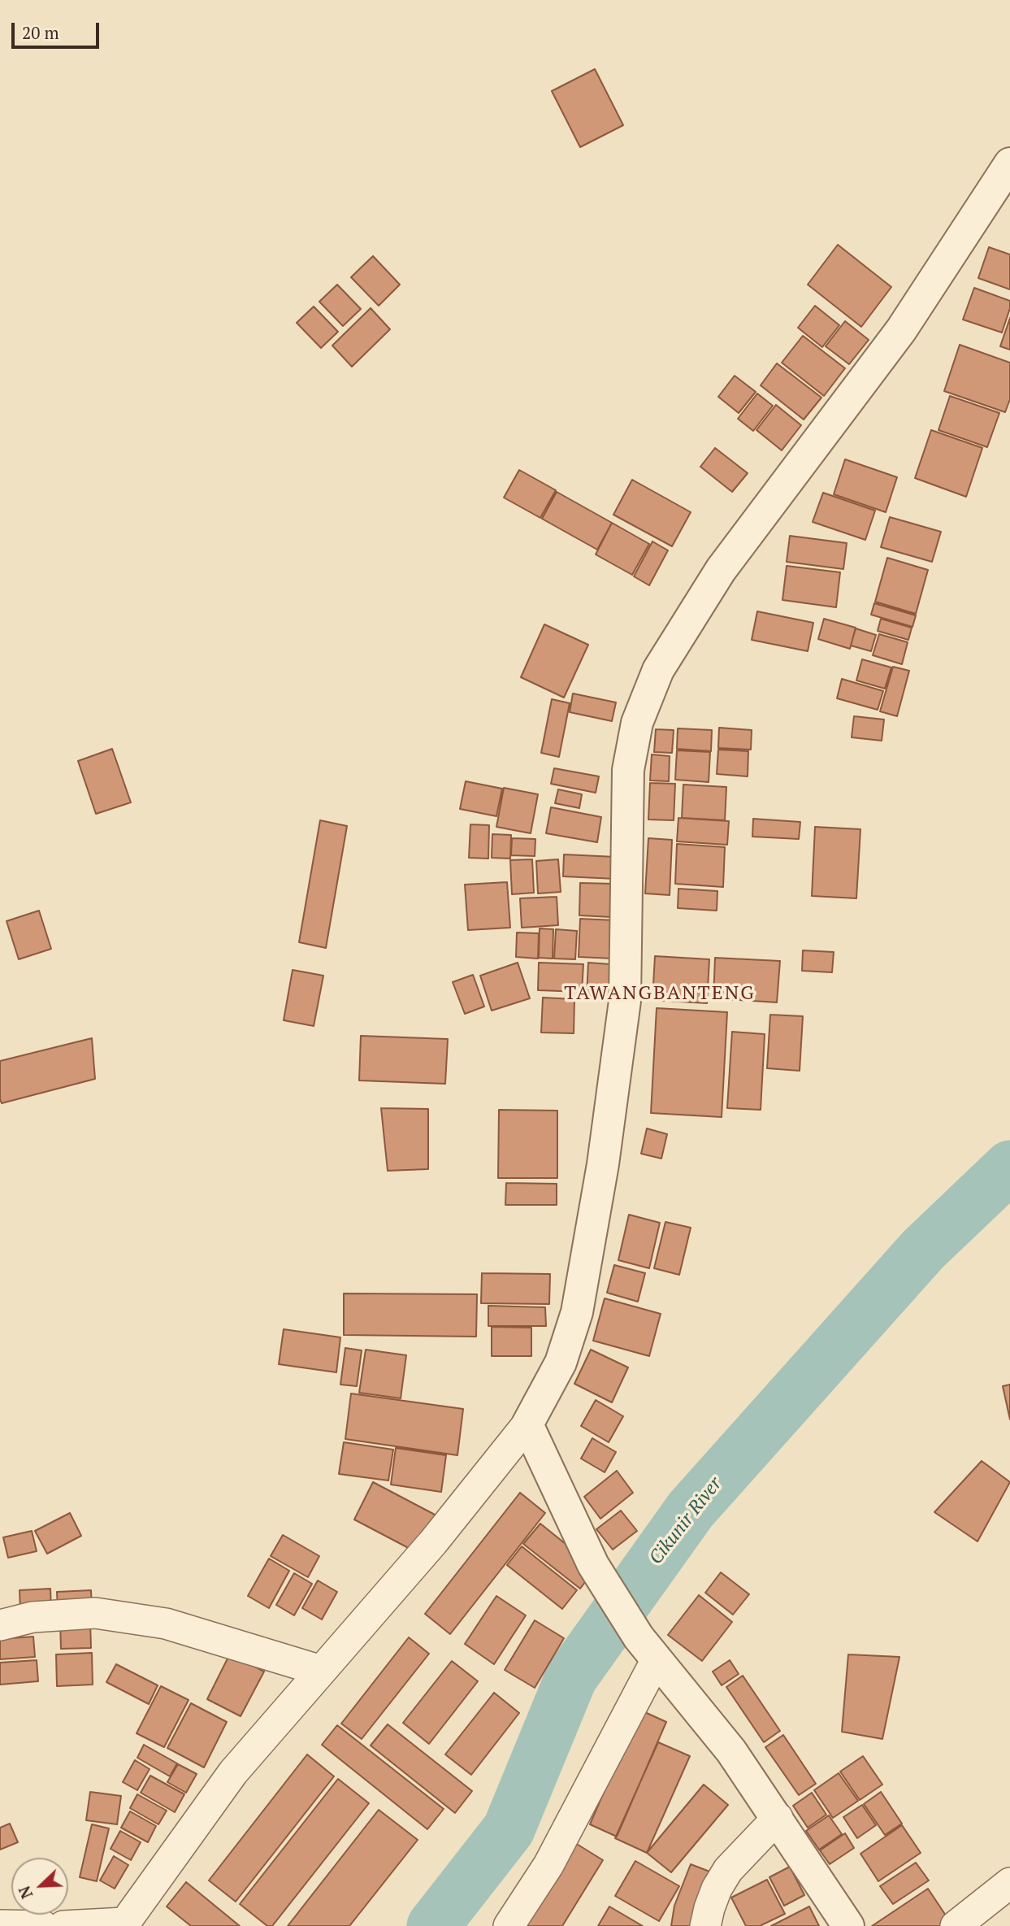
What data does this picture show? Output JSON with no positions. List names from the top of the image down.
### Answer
{
  "districts": ["TAWANGBANTENG"],
  "water": ["Cikunir River"],
  "scale_bar": "20 m",
  "north": "bottom left"
}
